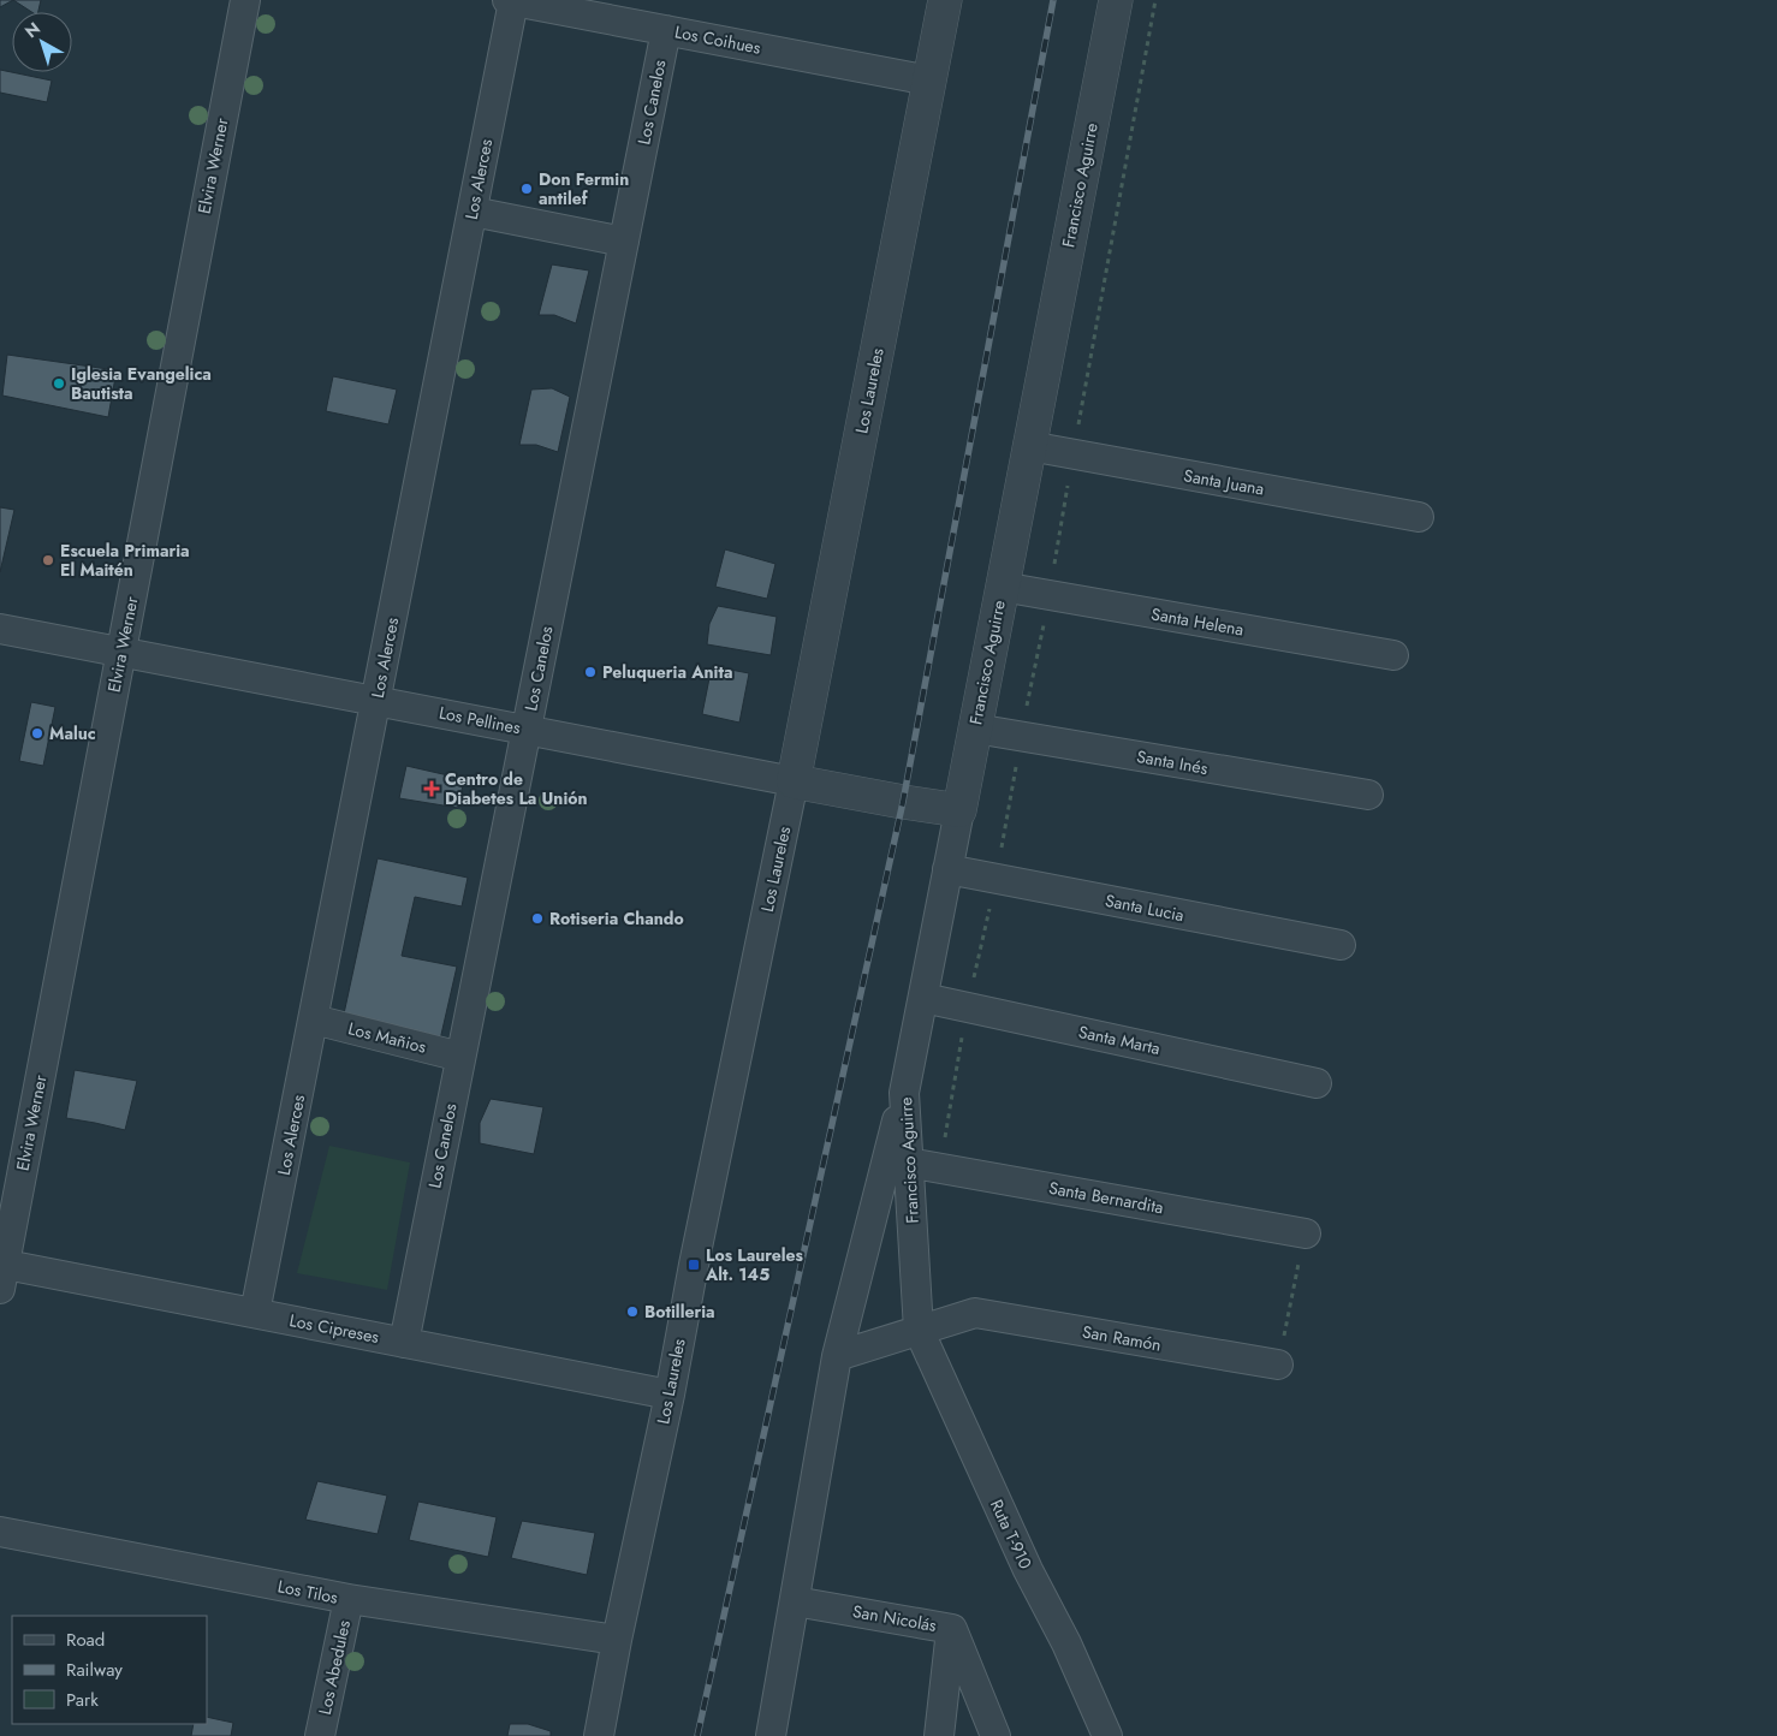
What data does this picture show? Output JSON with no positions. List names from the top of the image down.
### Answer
{
  "streets": {
    "street": [
      "Los Coihues",
      "Los Canelos",
      "Elvira Werner",
      "Los Alerces",
      "Francisco Aguirre",
      "Los Laureles",
      "Santa Juana",
      "Santa Helena",
      "Los Pellines",
      "Santa Inés",
      "Santa Lucia",
      "Los Mañios",
      "Santa Marta",
      "Santa Bernardita",
      "Los Cipreses",
      "San Ramón",
      "Ruta T-910",
      "Los Tilos",
      "San Nicolás",
      "Los Abedules"
    ]
  },
  "crossings": [
    ["Los Coihues", "Los Canelos"],
    ["Los Coihues", "Los Alerces"],
    ["Los Coihues", "Los Laureles"],
    ["Los Canelos", "Los Pellines"],
    ["Los Canelos", "Los Mañios"],
    ["Los Canelos", "Los Cipreses"],
    ["Elvira Werner", "Los Pellines"],
    ["Elvira Werner", "Los Cipreses"],
    ["Los Alerces", "Los Pellines"],
    ["Los Alerces", "Los Mañios"],
    ["Los Alerces", "Los Cipreses"],
    ["Francisco Aguirre", "Santa Juana"],
    ["Francisco Aguirre", "Santa Helena"],
    ["Francisco Aguirre", "Los Pellines"],
    ["Francisco Aguirre", "Santa Inés"],
    ["Francisco Aguirre", "Santa Lucia"],
    ["Francisco Aguirre", "Santa Marta"],
    ["Francisco Aguirre", "Santa Bernardita"],
    ["Francisco Aguirre", "San Ramón"],
    ["Francisco Aguirre", "Ruta T-910"],
    ["Los Laureles", "Los Pellines"],
    ["Los Laureles", "Los Cipreses"],
    ["Los Laureles", "Los Tilos"],
    ["San Ramón", "Ruta T-910"],
    ["Los Tilos", "Los Abedules"]
  ],
  "places": {
    "other": [
      "Don Fermin antilef",
      "Iglesia Evangelica Bautista",
      "Escuela Primaria El Maitén",
      "Peluqueria Anita",
      "Maluc",
      "Rotiseria Chando",
      "Botilleria"
    ],
    "health": ["Centro de Diabetes La Unión"],
    "transit": ["Los Laureles Alt. 145"]
  },
  "legend": ["Road", "Railway", "Park"],
  "north": "top left"
}
